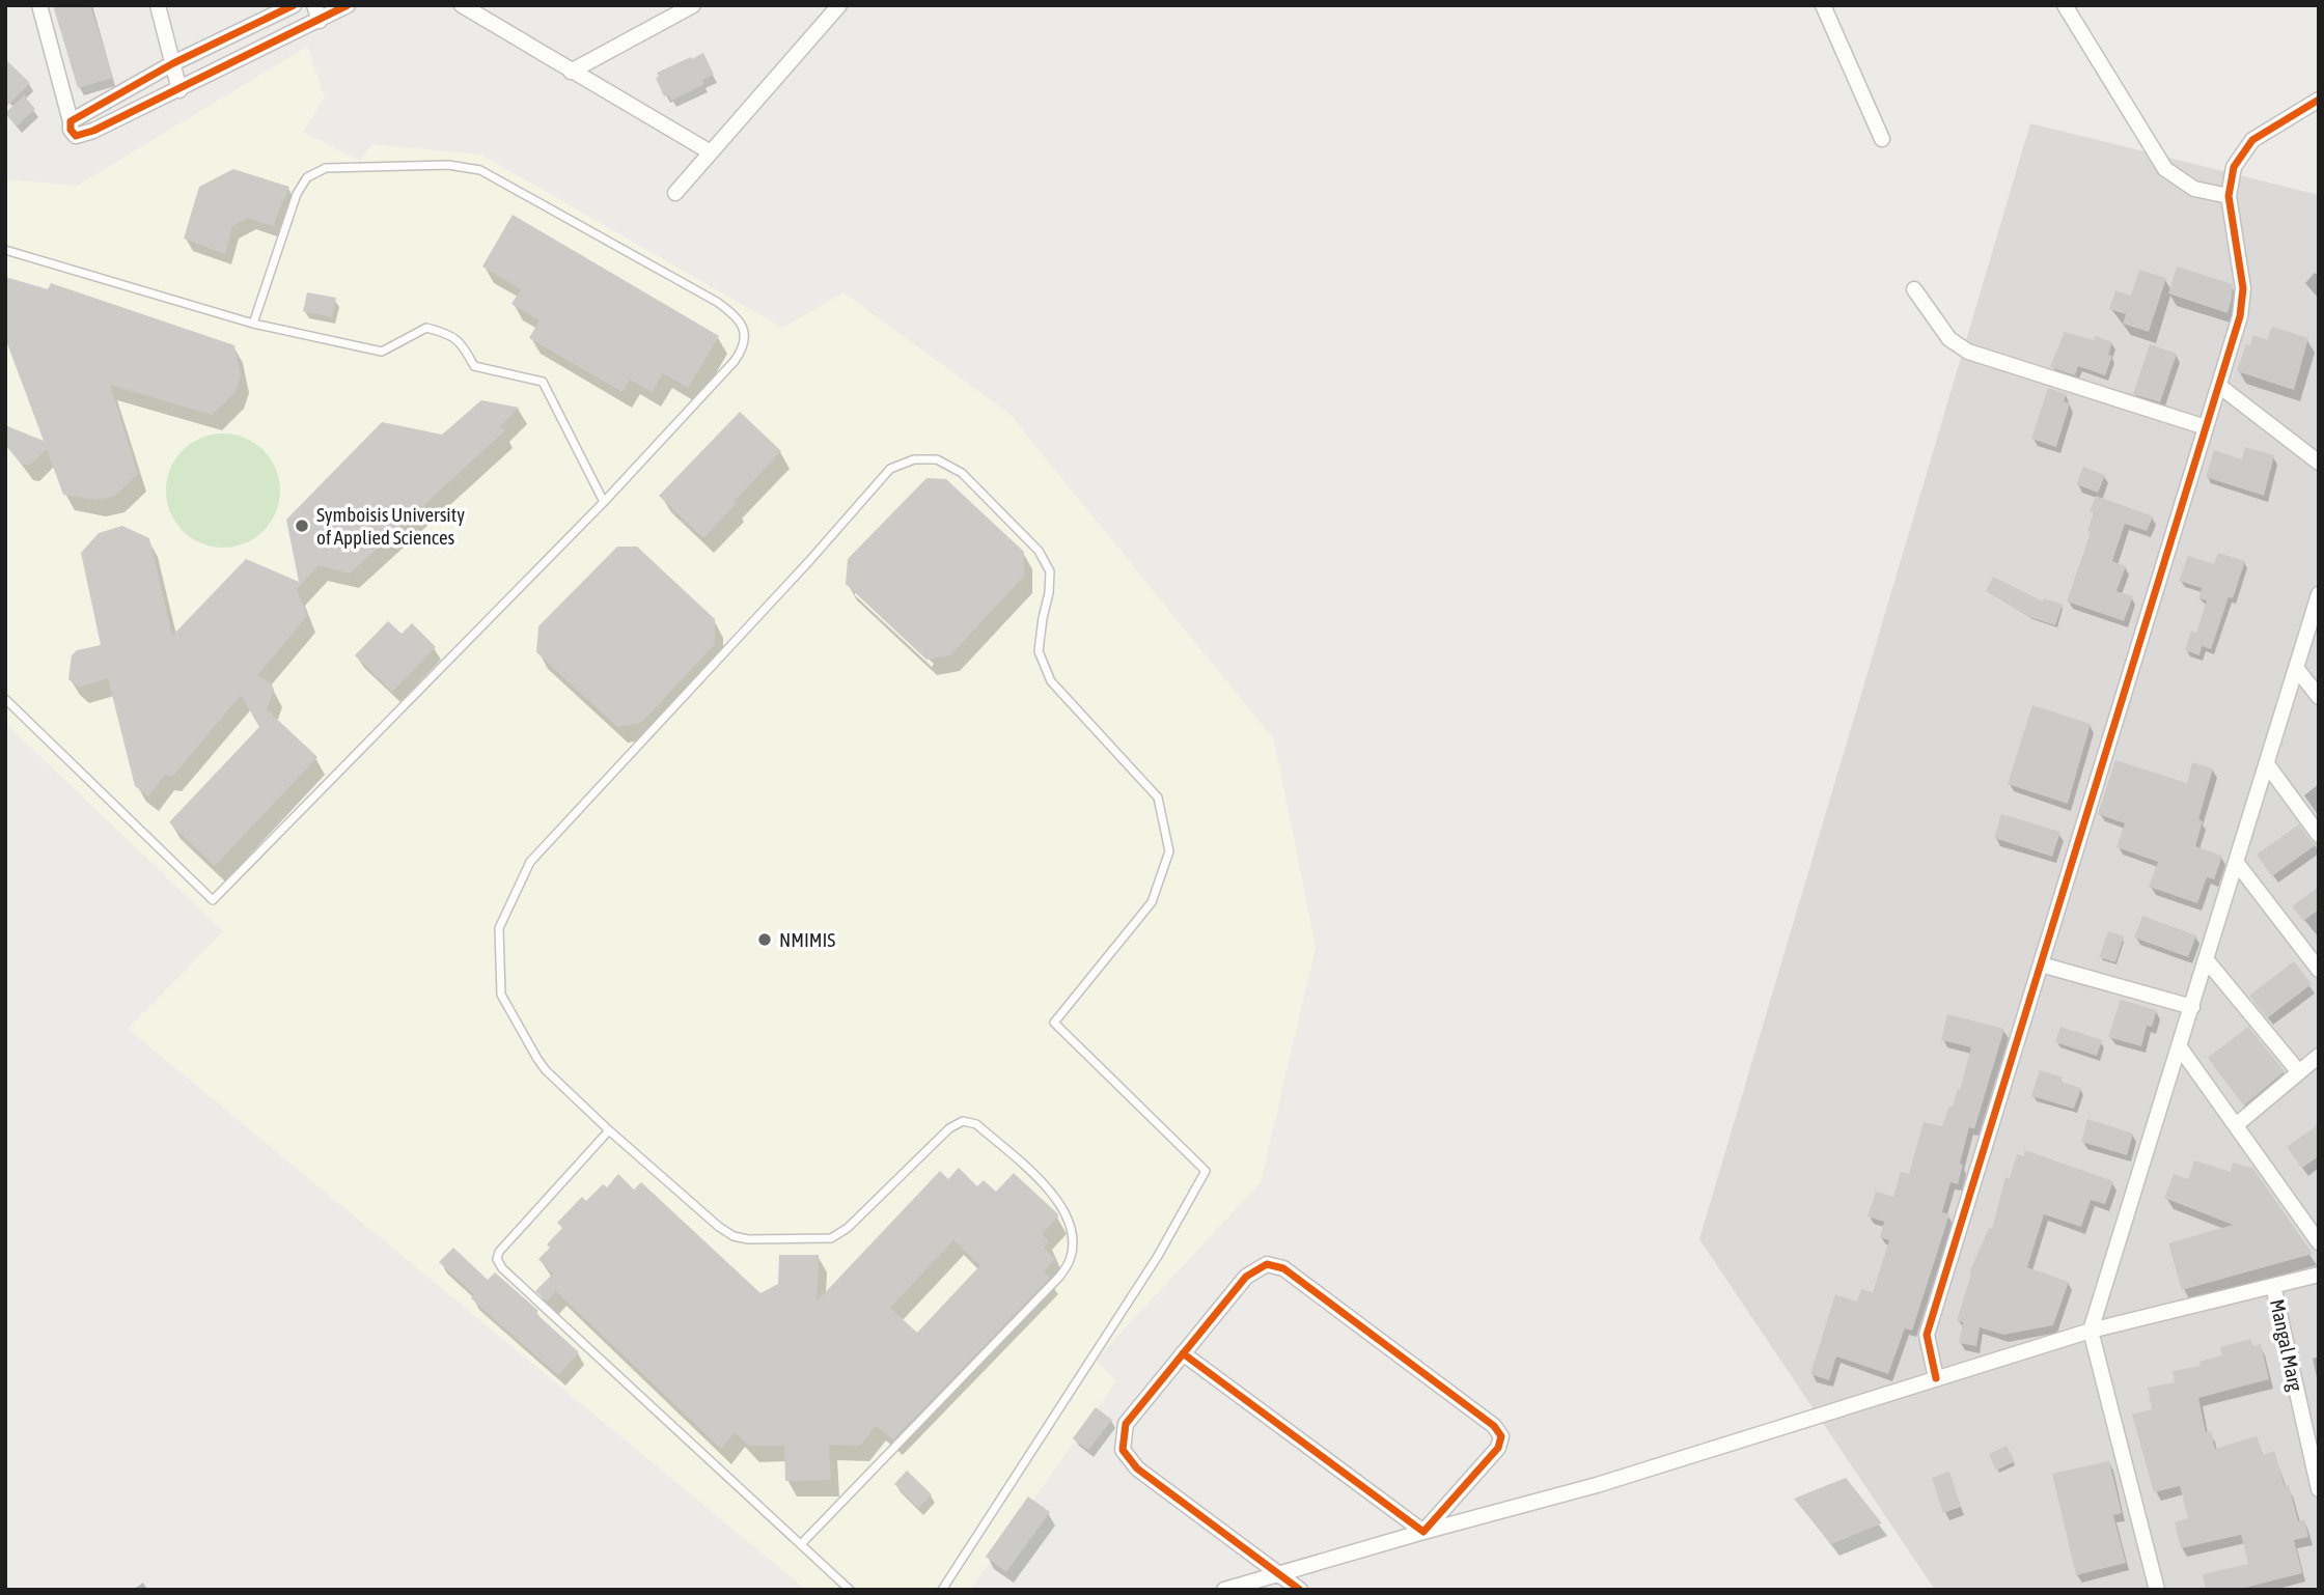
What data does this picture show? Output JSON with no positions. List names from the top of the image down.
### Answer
{
  "streets": {
    "street": ["Mangal Marg"]
  },
  "places": ["Symboisis University of Applied Sciences", "NMIMIS"]
}
